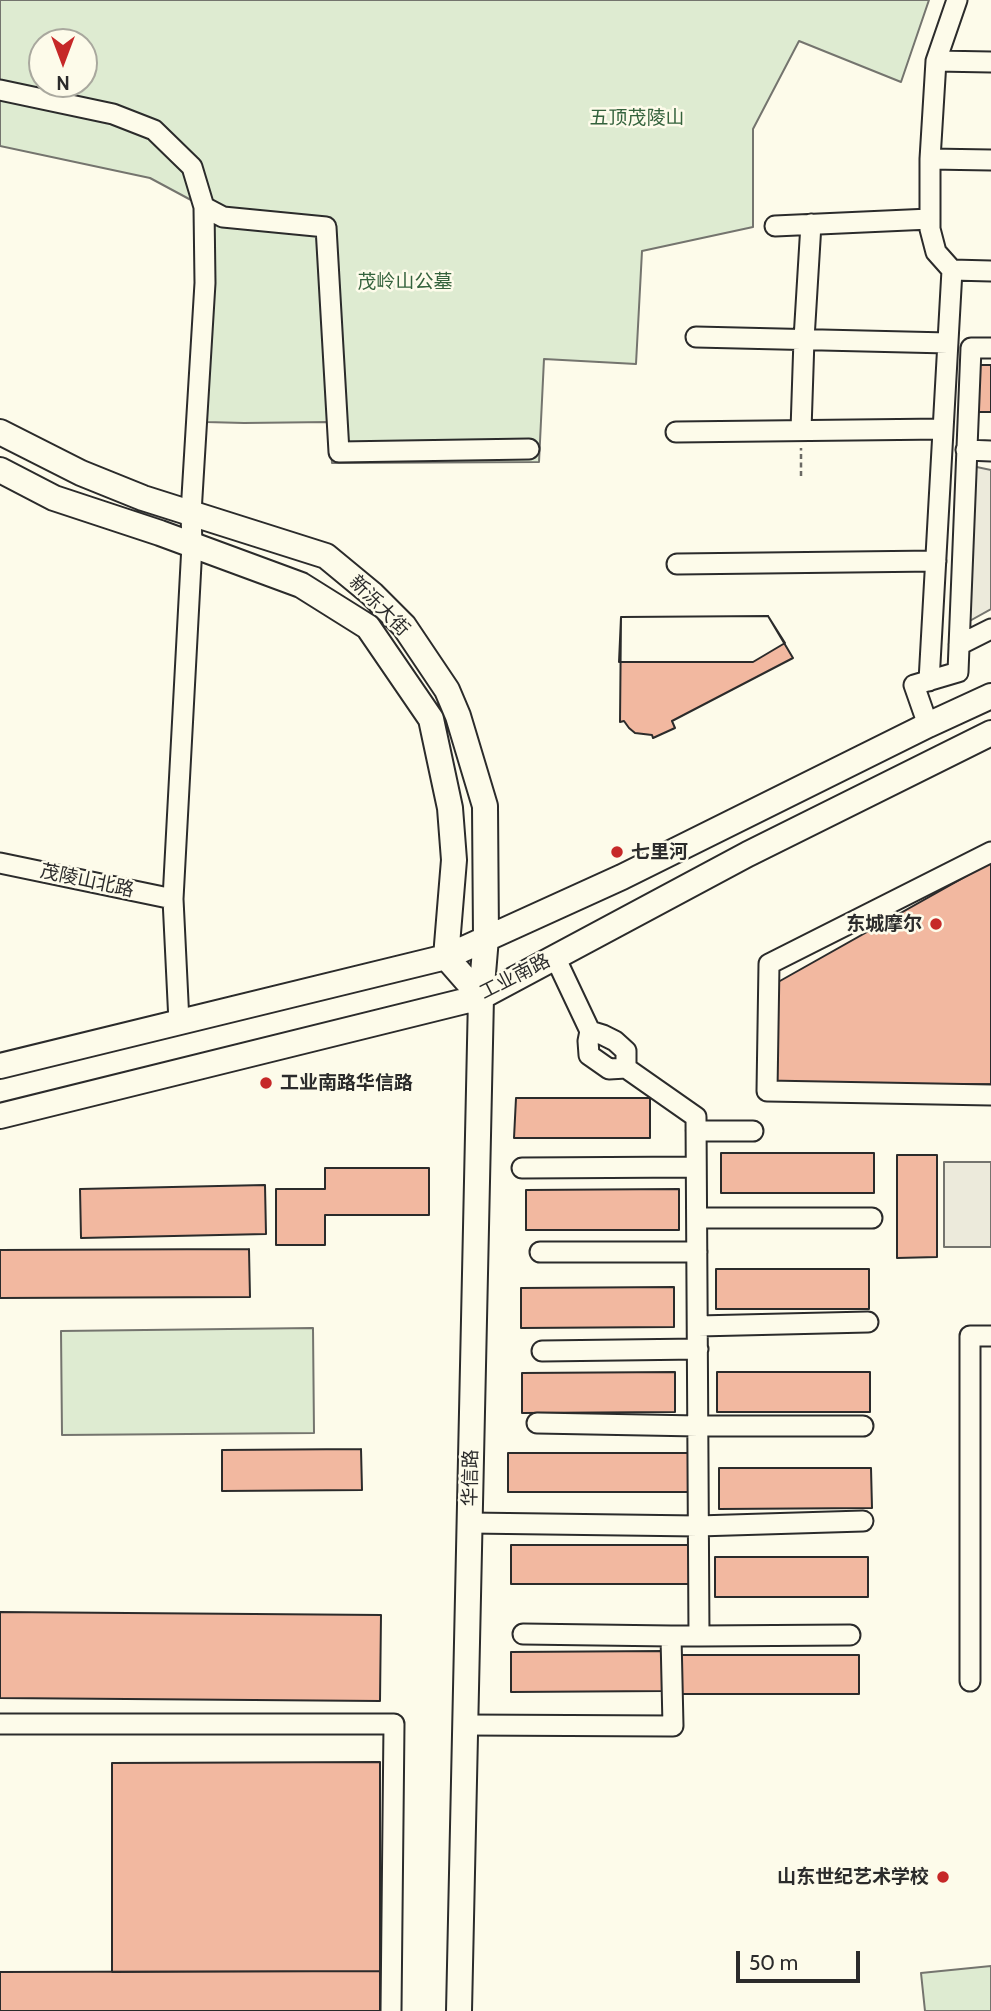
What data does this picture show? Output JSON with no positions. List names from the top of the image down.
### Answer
{
  "streets": {
    "main road": ["新泺大街", "工业南路", "华信路"],
    "street": ["茂陵山北路"]
  },
  "crossings": [
    ["新泺大街", "工业南路"],
    ["新泺大街", "华信路"],
    ["工业南路", "华信路"]
  ],
  "parks": ["五顶茂陵山", "茂岭山公墓"],
  "places": [
    "七里河",
    "东城摩尔",
    "工业南路华信路",
    "山东世纪艺术学校"
  ],
  "scale_bar": "50 m",
  "north": "bottom"
}
